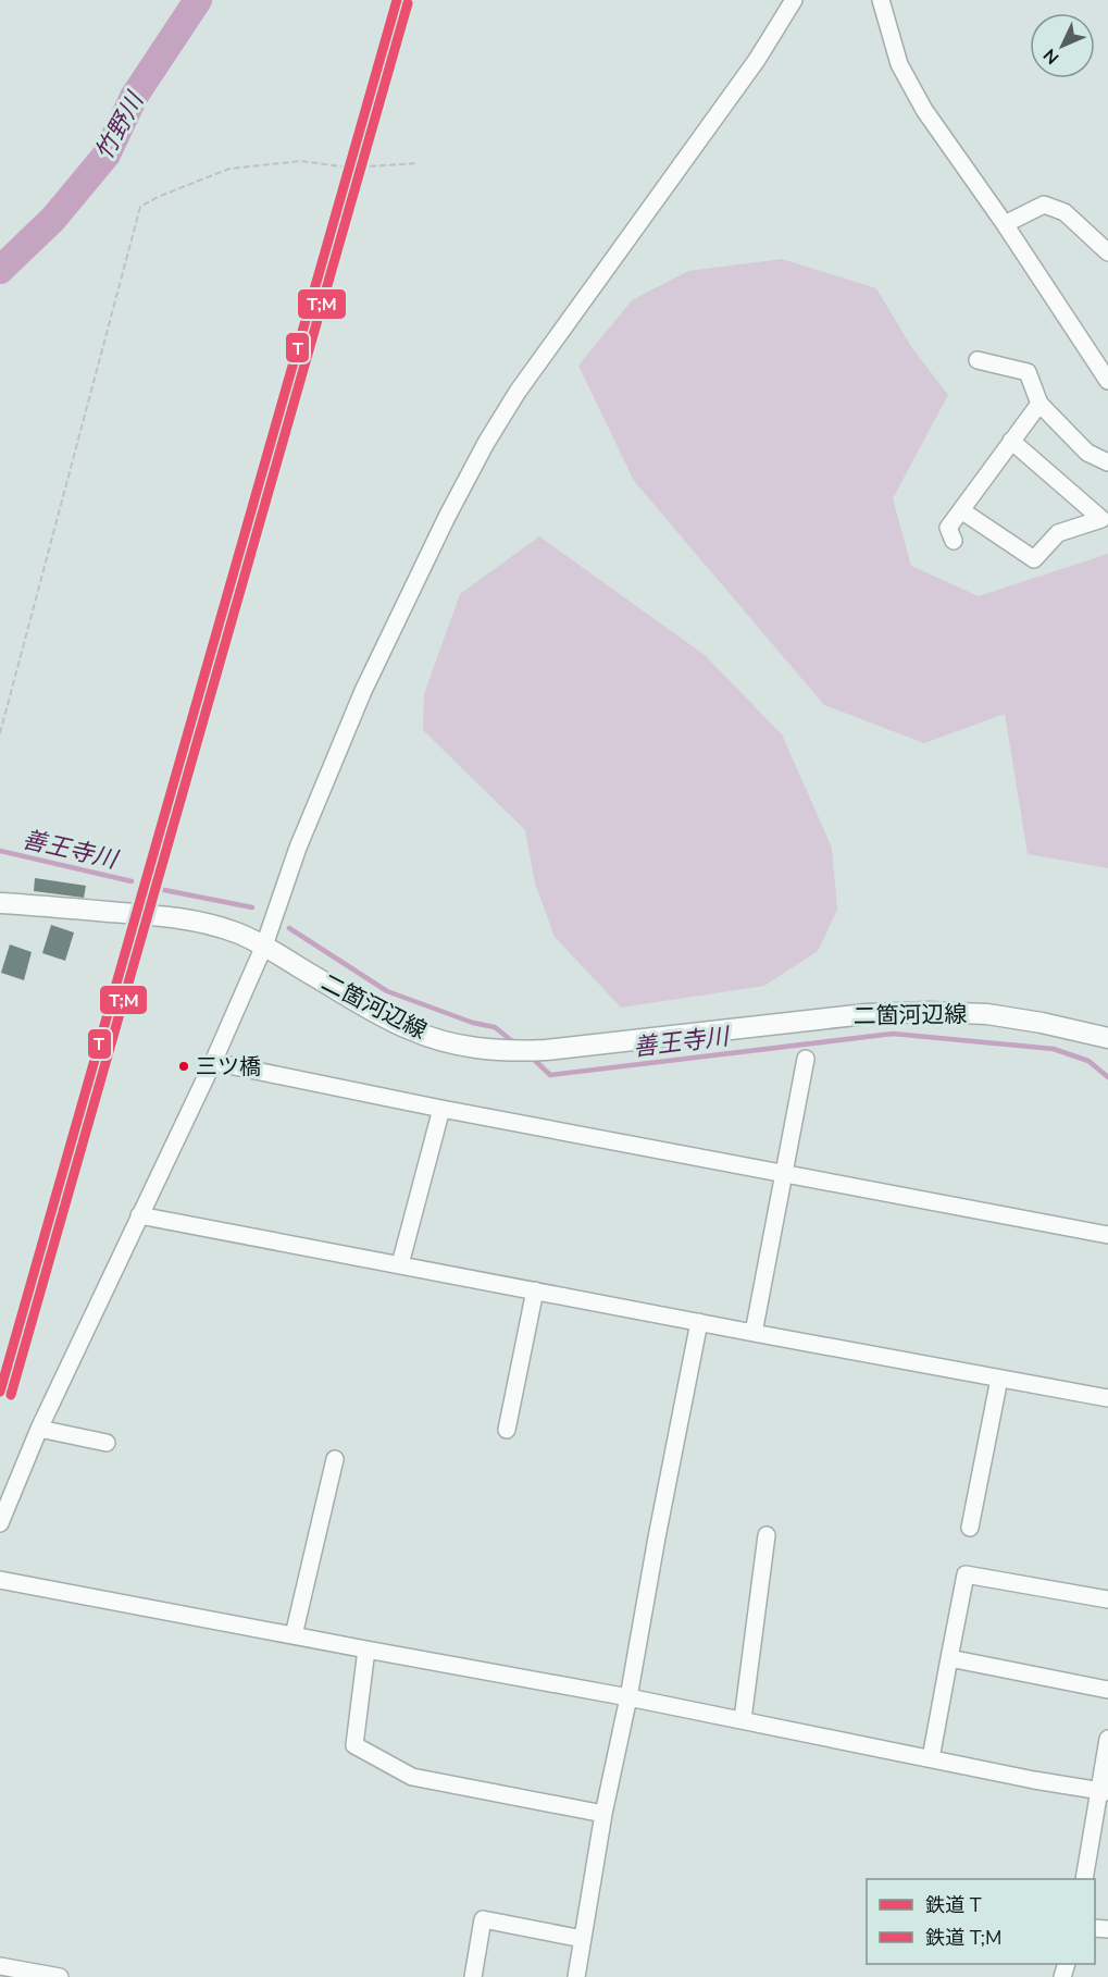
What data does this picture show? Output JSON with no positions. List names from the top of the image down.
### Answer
{
  "streets": {
    "main road": ["二箇河辺線"]
  },
  "water": ["竹野川", "善王寺川"],
  "places": ["三ツ橋"],
  "lines": ["rail line T", "rail line T;M"],
  "legend": ["鉄道 T", "鉄道 T;M"],
  "north": "bottom left"
}
